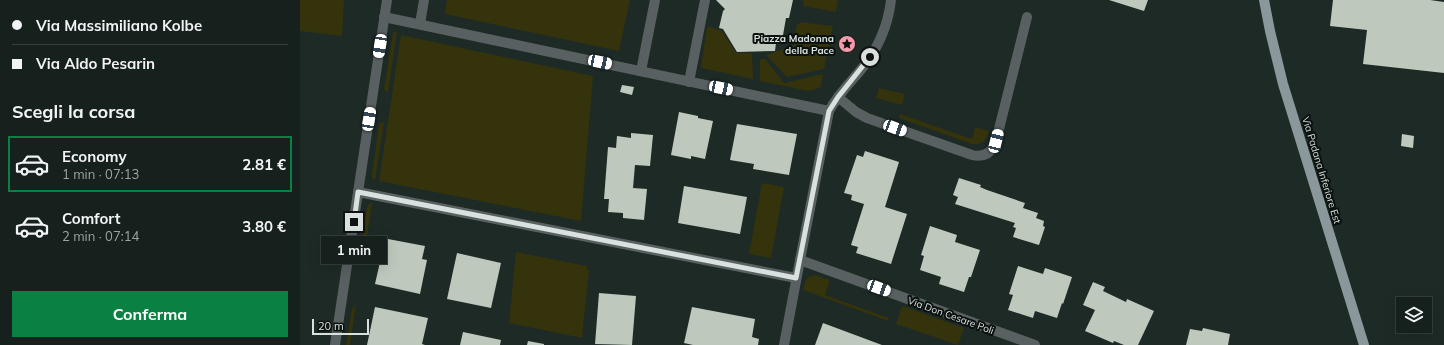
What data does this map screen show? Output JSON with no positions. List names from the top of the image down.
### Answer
{
  "streets": {
    "main road": ["Via Padana Inferiore Est"],
    "street": ["Via Don Cesare Poli"]
  },
  "places": {
    "place": ["Piazza Madonna della Pace"]
  },
  "scale_bar": "20 m",
  "page": {
    "banner": ["Via Massimiliano Kolbe", "Via Aldo Pesarin"],
    "heading": "Scegli la corsa",
    "list": [
      {
        "name": "Economy",
        "note": "1 min · 07:13",
        "value": "2.81 €"
      },
      {
        "name": "Comfort",
        "note": "2 min · 07:14",
        "value": "3.80 €"
      }
    ],
    "bubble": "1 min",
    "buttons": "Conferma",
    "scale": "20 m"
  }
}
